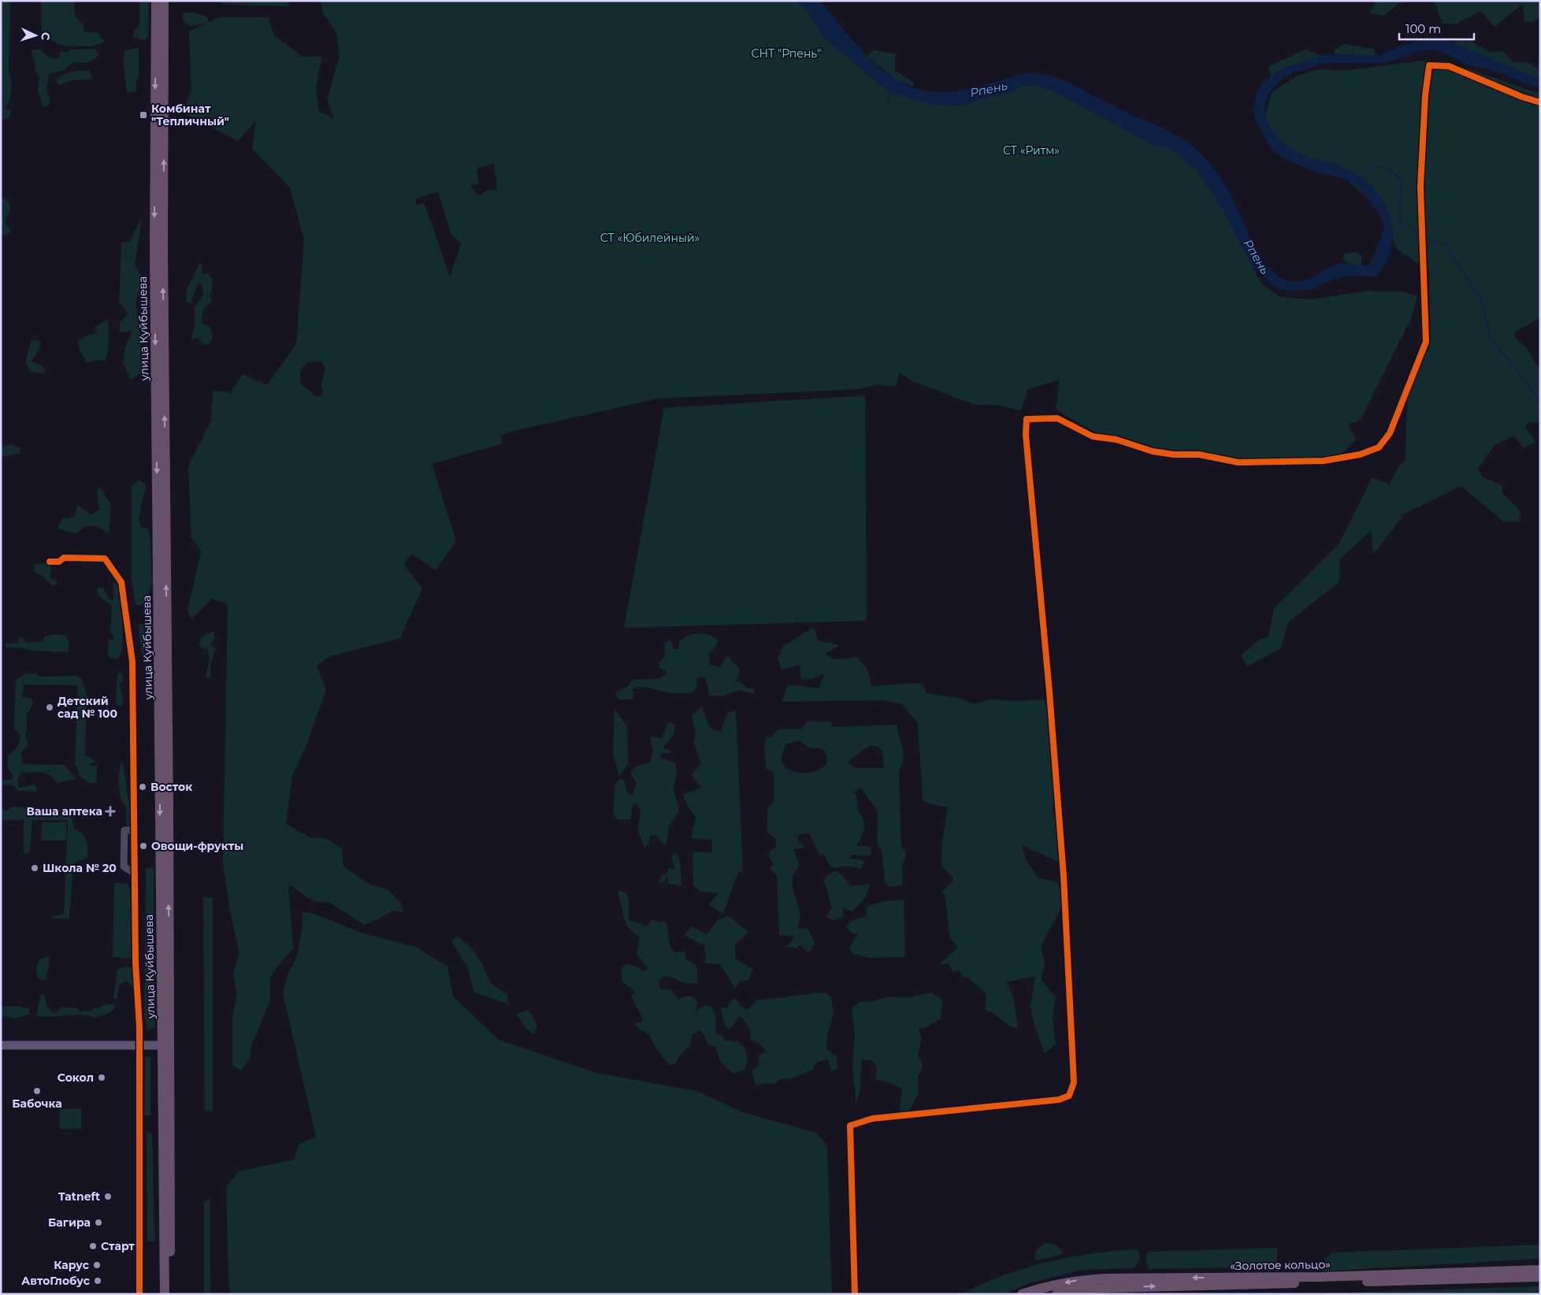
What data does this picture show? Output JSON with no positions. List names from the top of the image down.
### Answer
{
  "streets": {
    "highway": ["улица Куйбышева", "«Золотое кольцо»"]
  },
  "water": ["Рпень"],
  "parks": ["СНТ \"Рпень\"", "СТ «Ритм»", "СТ «Юбилейный»"],
  "places": {
    "transit": ["Комбинат \"Тепличный\""],
    "other": [
      "Детский сад № 100",
      "Восток",
      "Овощи-фрукты",
      "Школа № 20",
      "Сокол",
      "Бабочка",
      "Tatneft",
      "Багира",
      "Старт",
      "Карус",
      "АвтоГлобус"
    ],
    "health": ["Ваша аптека"]
  },
  "scale_bar": "100 m",
  "north": "right"
}
